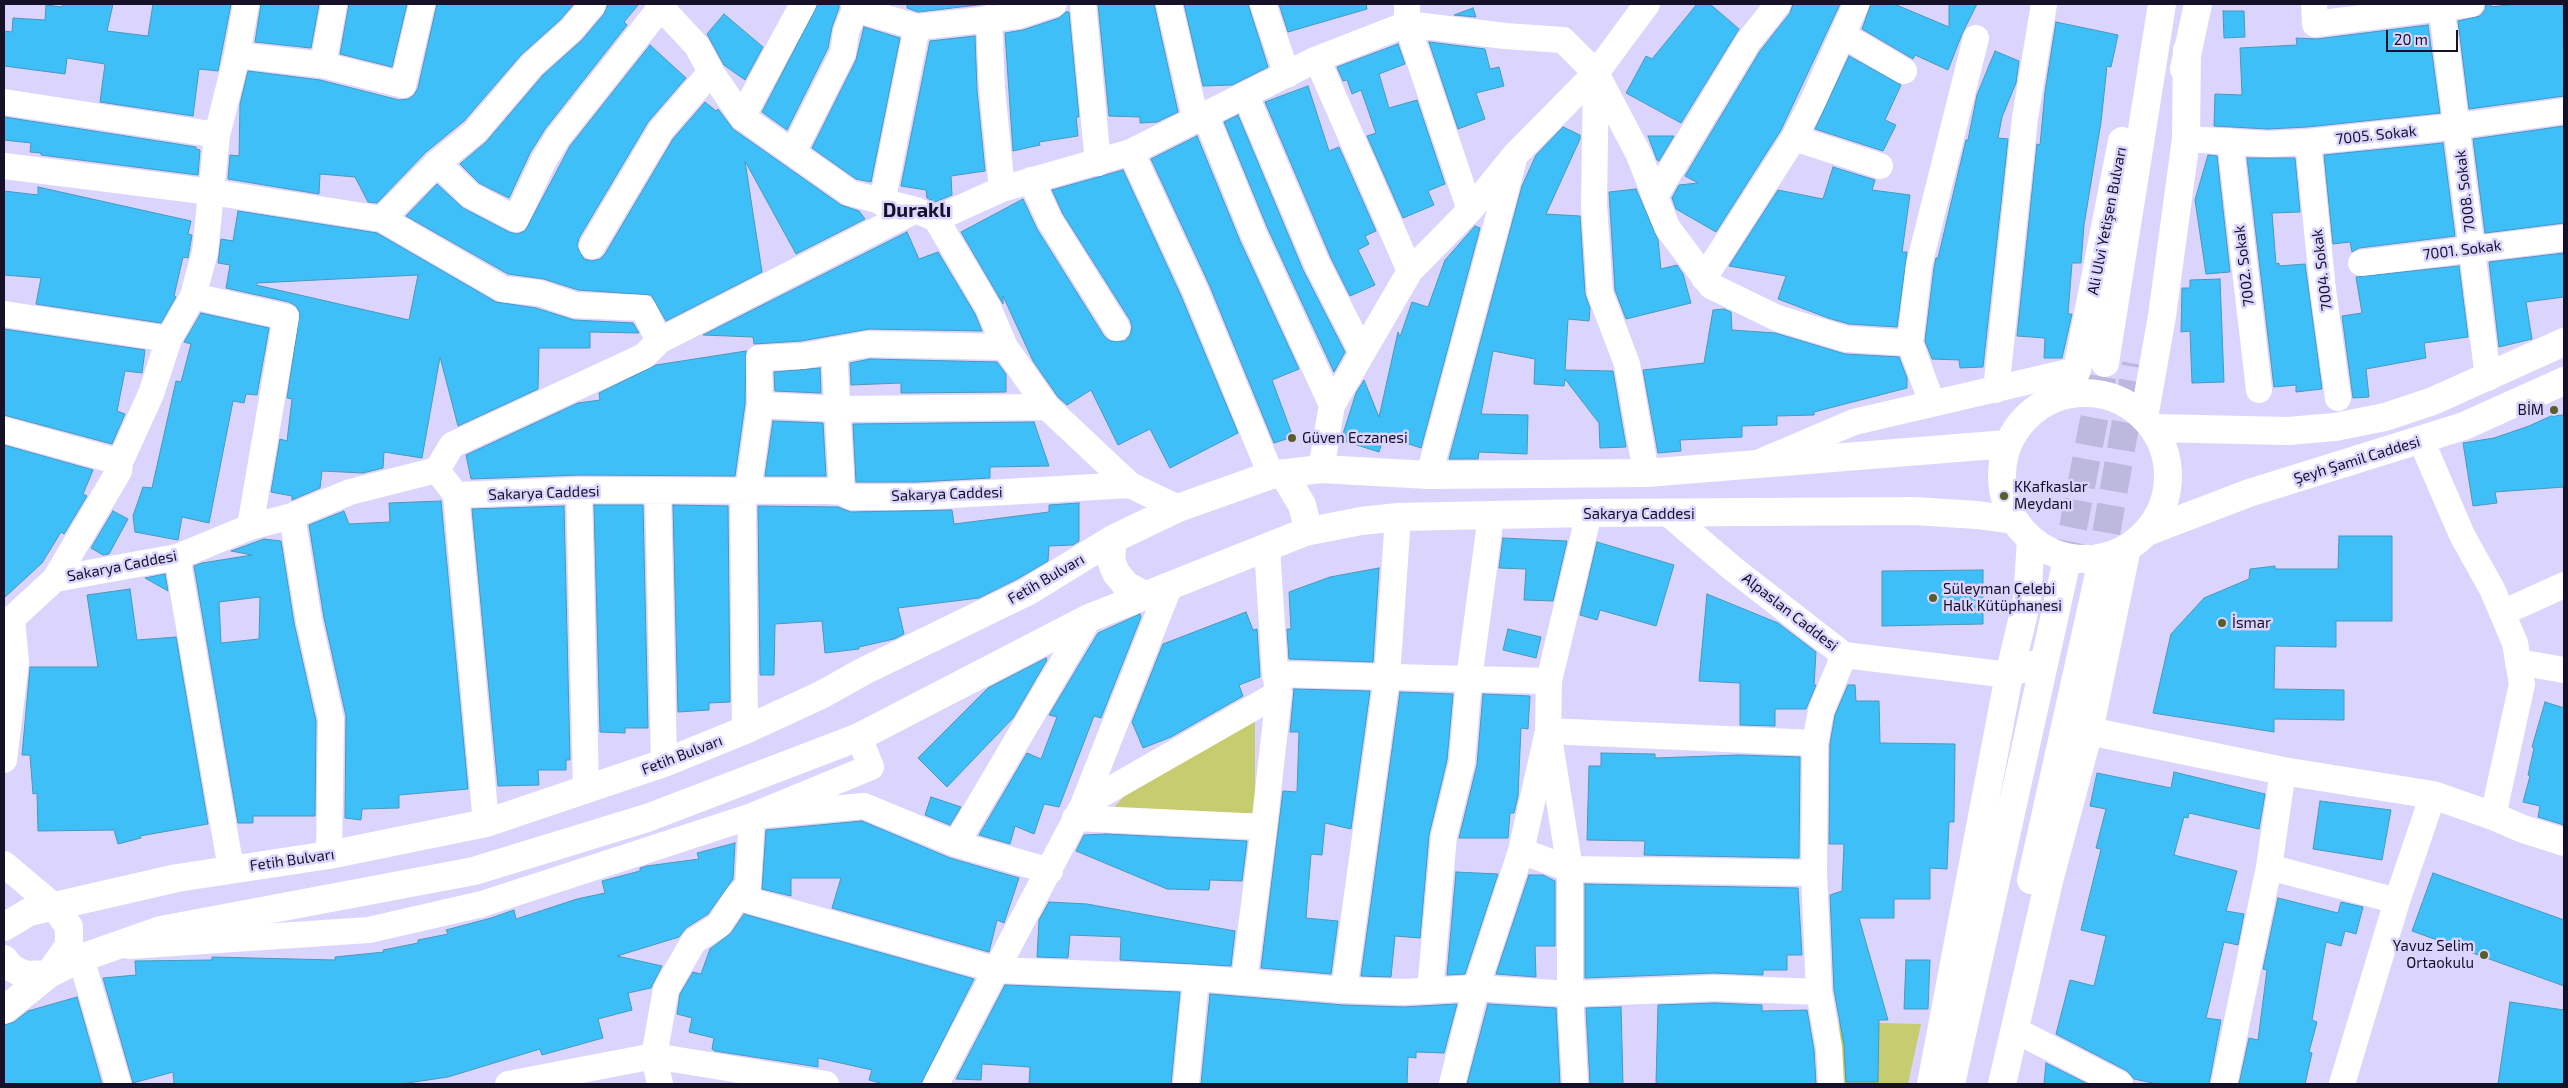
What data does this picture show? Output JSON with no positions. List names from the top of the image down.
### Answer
{
  "streets": {
    "main road": [
      "Ali Ulvi Yetişen Bulvarı",
      "Şeyh Şamil Caddesi",
      "Sakarya Caddesi",
      "Fetih Bulvarı"
    ],
    "street": [
      "7005. Sokak",
      "7008. Sokak",
      "7001. Sokak",
      "7002. Sokak",
      "7004. Sokak",
      "Alpaslan Caddesi"
    ]
  },
  "crossings": [
    ["7005. Sokak", "7008. Sokak"],
    ["7005. Sokak", "7002. Sokak"],
    ["7005. Sokak", "7004. Sokak"],
    ["7008. Sokak", "7001. Sokak"],
    ["Ali Ulvi Yetişen Bulvarı", "Şeyh Şamil Caddesi"],
    ["Ali Ulvi Yetişen Bulvarı", "Sakarya Caddesi"],
    ["Şeyh Şamil Caddesi", "Sakarya Caddesi"],
    ["Sakarya Caddesi", "Alpaslan Caddesi"]
  ],
  "districts": ["Duraklı"],
  "places": [
    "BİM",
    "Güven Eczanesi",
    "KKafkaslar Meydanı",
    "Süleyman Çelebi Halk Kütüphanesi",
    "İsmar",
    "Yavuz Selim Ortaokulu"
  ],
  "scale_bar": "20 m"
}
